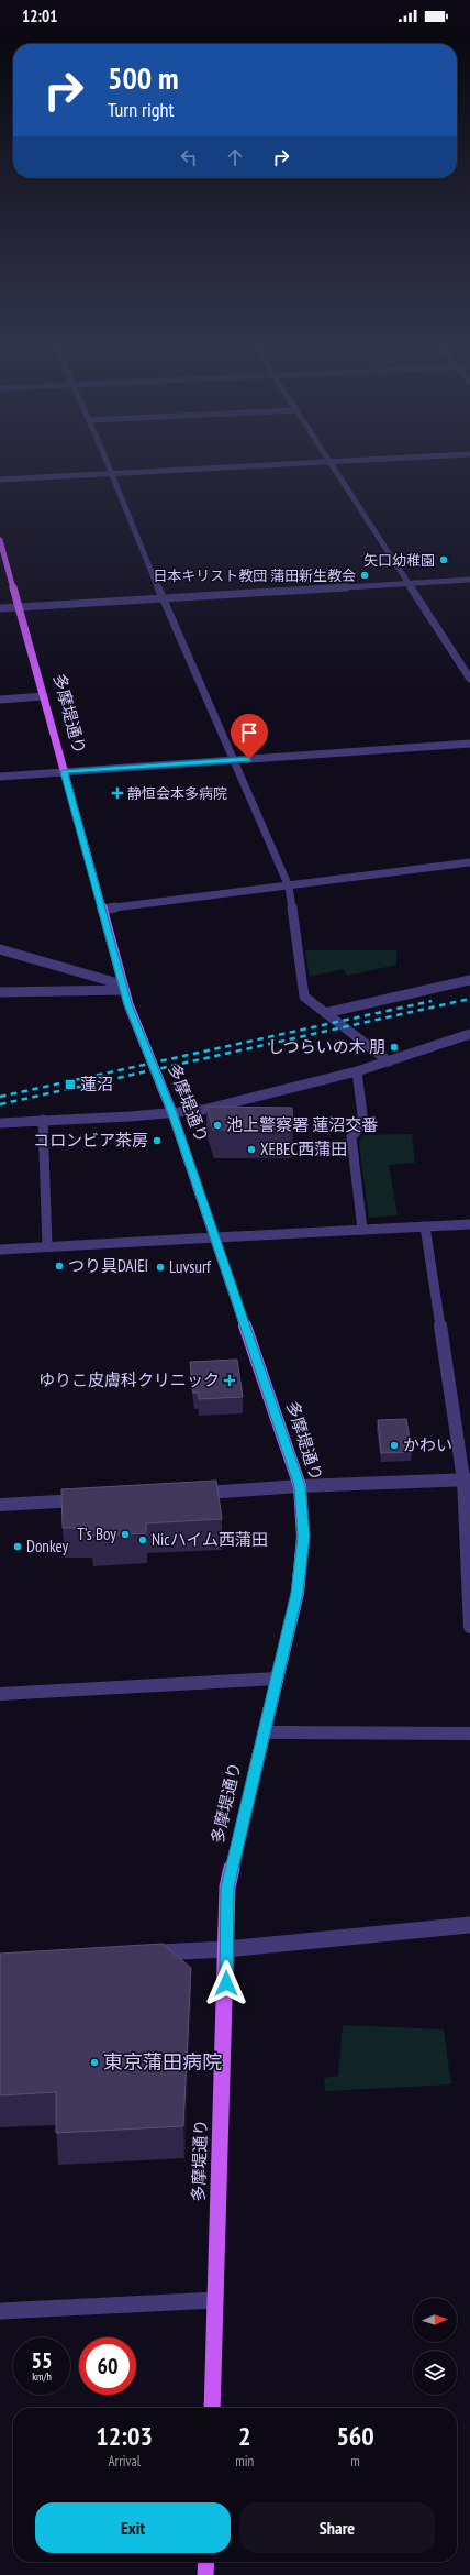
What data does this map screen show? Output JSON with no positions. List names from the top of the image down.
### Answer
{
  "streets": {
    "main road": ["多摩堤通り"]
  },
  "places": {
    "other": [
      "矢口幼稚園",
      "日本キリスト教団 蒲田新生教会",
      "しつらいの木 朋",
      "池上警察署 蓮沼交番",
      "コロンビア茶房",
      "XEBEC西蒲田",
      "つり具DAIEI",
      "Luvsurf",
      "かわい",
      "T’s Boy",
      "Nicハイム西蒲田",
      "Donkey",
      "東京蒲田病院"
    ],
    "health": ["静恒会本多病院", "ゆりこ皮膚科クリニック"],
    "transit": ["蓮沼"]
  },
  "north": "right",
  "page": {
    "status": "12:01",
    "turn": ["500 m", "Turn right"],
    "speed": "55 km/h",
    "limit": "60",
    "eta": [
      "12:03",
      "Arrival",
      "2",
      "min",
      "560",
      "m"
    ],
    "buttons": ["Exit", "Share"]
  }
}
